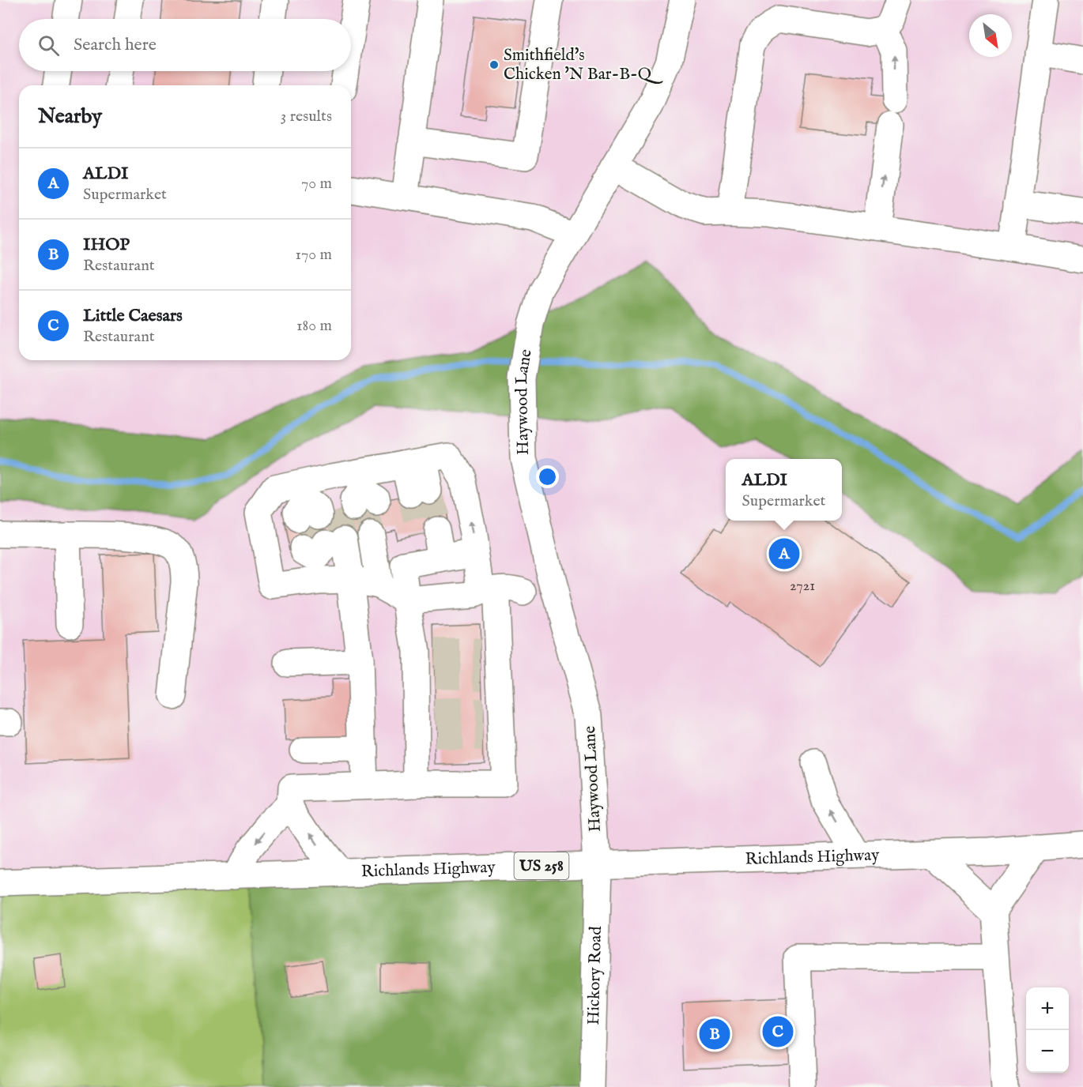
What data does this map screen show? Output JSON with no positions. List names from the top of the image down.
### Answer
{
  "streets": {
    "street": [
      "Haywood Lane",
      "Richlands Highway",
      "US 258",
      "Hickory Road"
    ]
  },
  "crossings": [
    ["Haywood Lane", "Richlands Highway"],
    ["Haywood Lane", "Hickory Road"],
    ["Richlands Highway", "Hickory Road"]
  ],
  "places": ["Smithfield's Chicken 'N Bar-B-Q"],
  "house_numbers": ["2721"],
  "north": "bottom right",
  "page": {
    "search": "Search here",
    "heading": ["Nearby", "3 results"],
    "list": [
      {
        "mark": "A",
        "name": "ALDI",
        "note": "Supermarket",
        "value": "70 m"
      },
      {
        "mark": "B",
        "name": "IHOP",
        "note": "Restaurant",
        "value": "170 m"
      },
      {
        "mark": "C",
        "name": "Little Caesars",
        "note": "Restaurant",
        "value": "180 m"
      }
    ],
    "popup": ["ALDI", "Supermarket"],
    "pins": ["A", "C", "B"],
    "map_buttons": ["+", "−"]
  }
}
